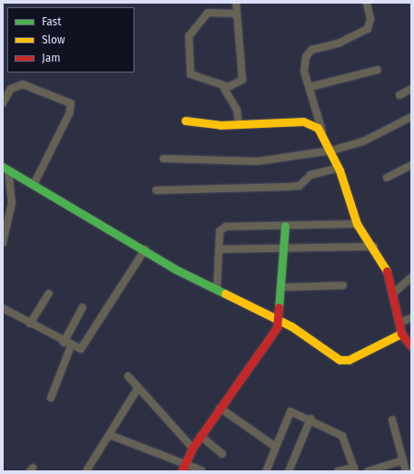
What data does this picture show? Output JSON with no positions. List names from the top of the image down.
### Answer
{
  "legend": ["Fast", "Slow", "Jam"]
}
